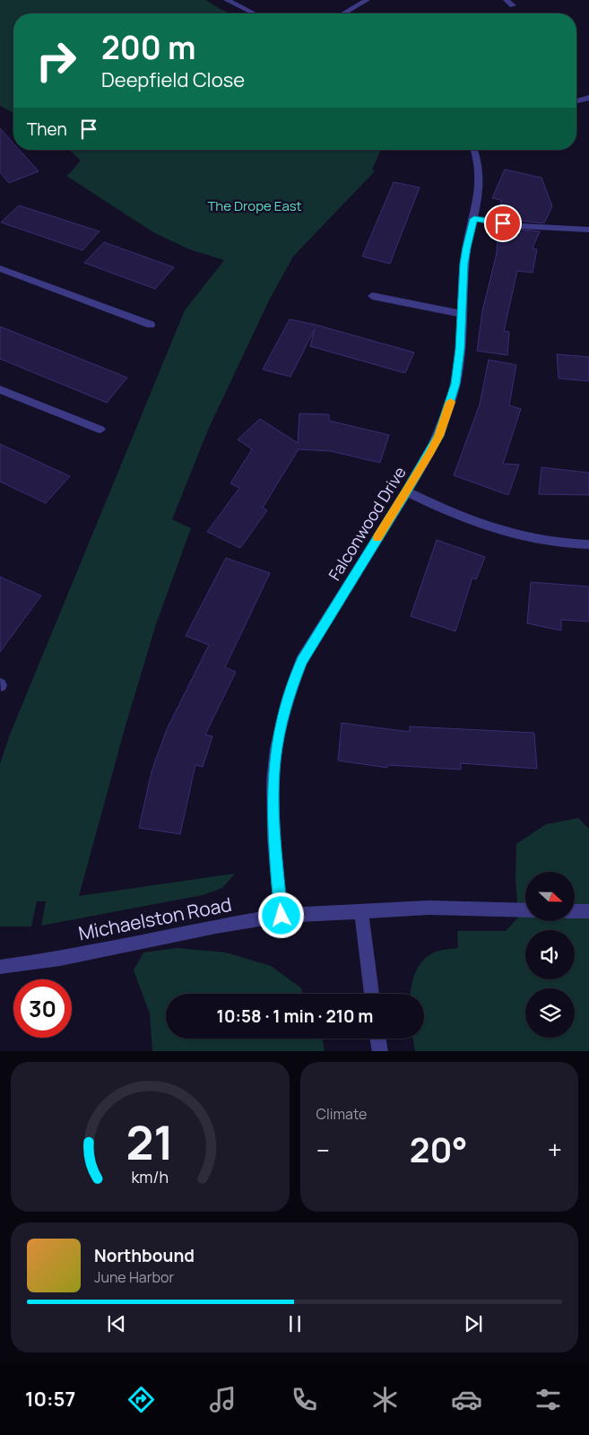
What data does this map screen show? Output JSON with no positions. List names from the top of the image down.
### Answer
{
  "streets": {
    "street": ["Falconwood Drive", "Michaelston Road"]
  },
  "crossings": [
    ["Falconwood Drive", "Michaelston Road"]
  ],
  "parks": ["The Drope East"],
  "north": "right",
  "page": {
    "turn": ["200 m", "Deepfield Close"],
    "then": "Then",
    "limit": "30",
    "trip": "10:58 · 1 min · 210 m",
    "tile": "Climate",
    "heat": ["−", "20°", "+"],
    "song": ["Northbound", "June Harbor"],
    "tabs": "10:57",
    "gauge": ["21", "km/h"]
  }
}
